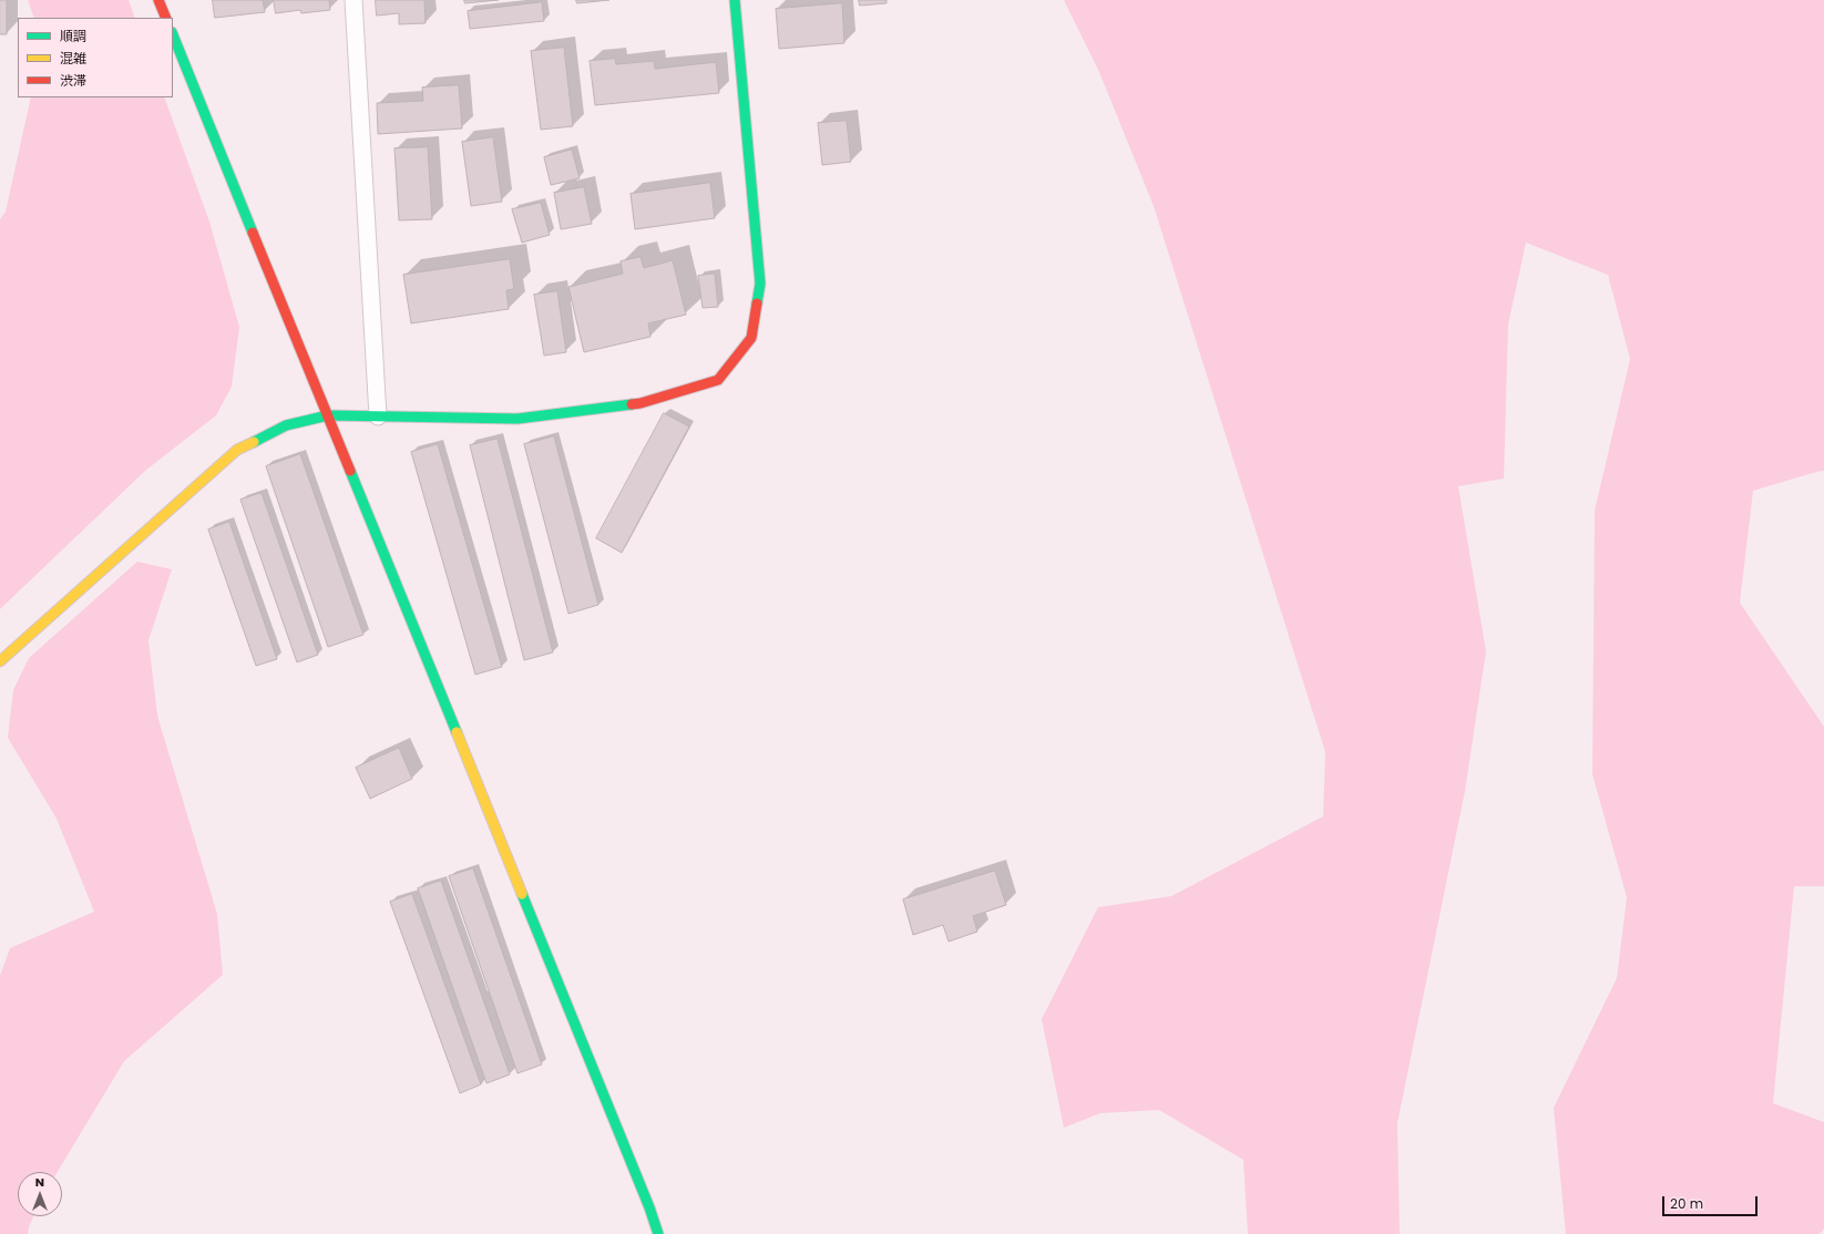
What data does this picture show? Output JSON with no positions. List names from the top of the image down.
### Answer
{
  "legend": ["順調", "混雑", "渋滞"],
  "scale_bar": "20 m",
  "north": "top"
}
